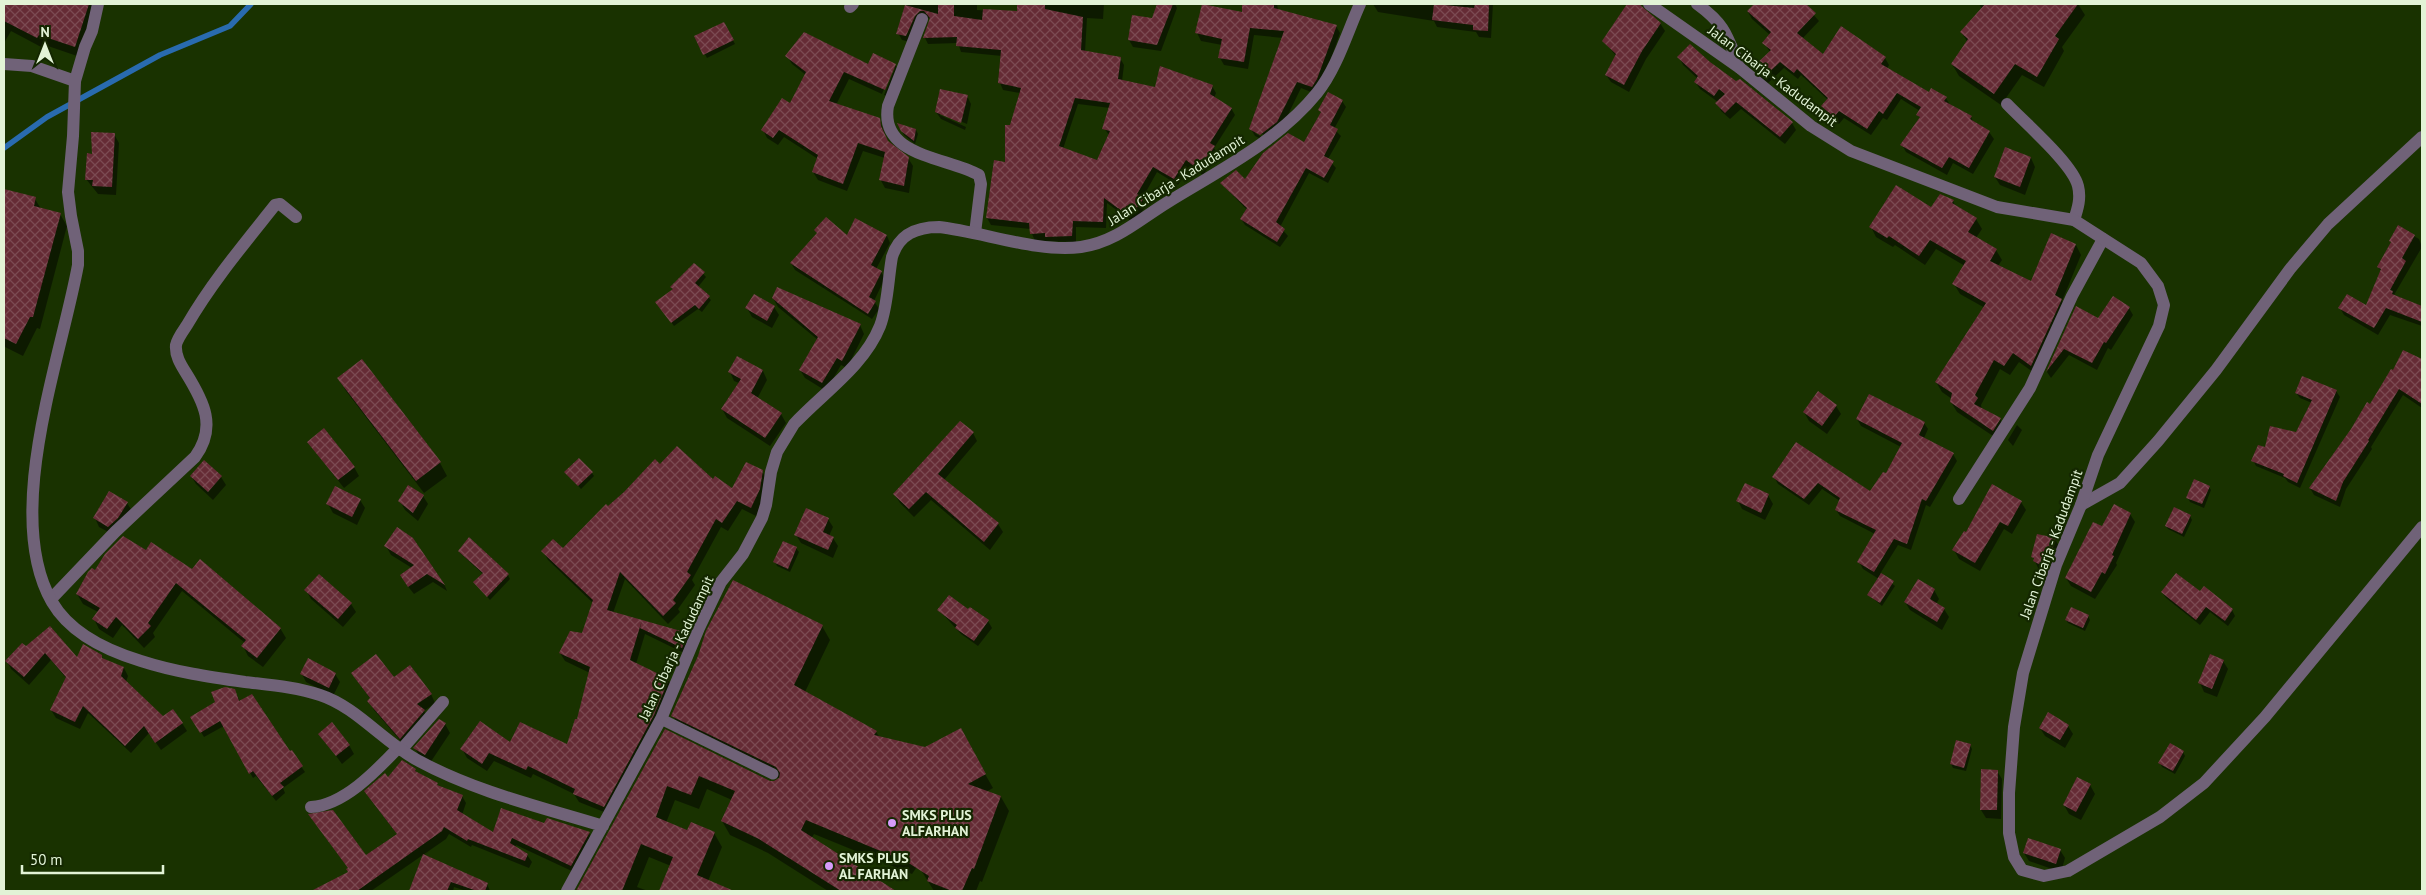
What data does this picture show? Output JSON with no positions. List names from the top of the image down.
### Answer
{
  "streets": {
    "street": ["Jalan Cibarja - Kadudampit"]
  },
  "places": ["SMKS PLUS ALFARHAN", "SMKS PLUS AL FARHAN"],
  "scale_bar": "50 m",
  "north": "top"
}
